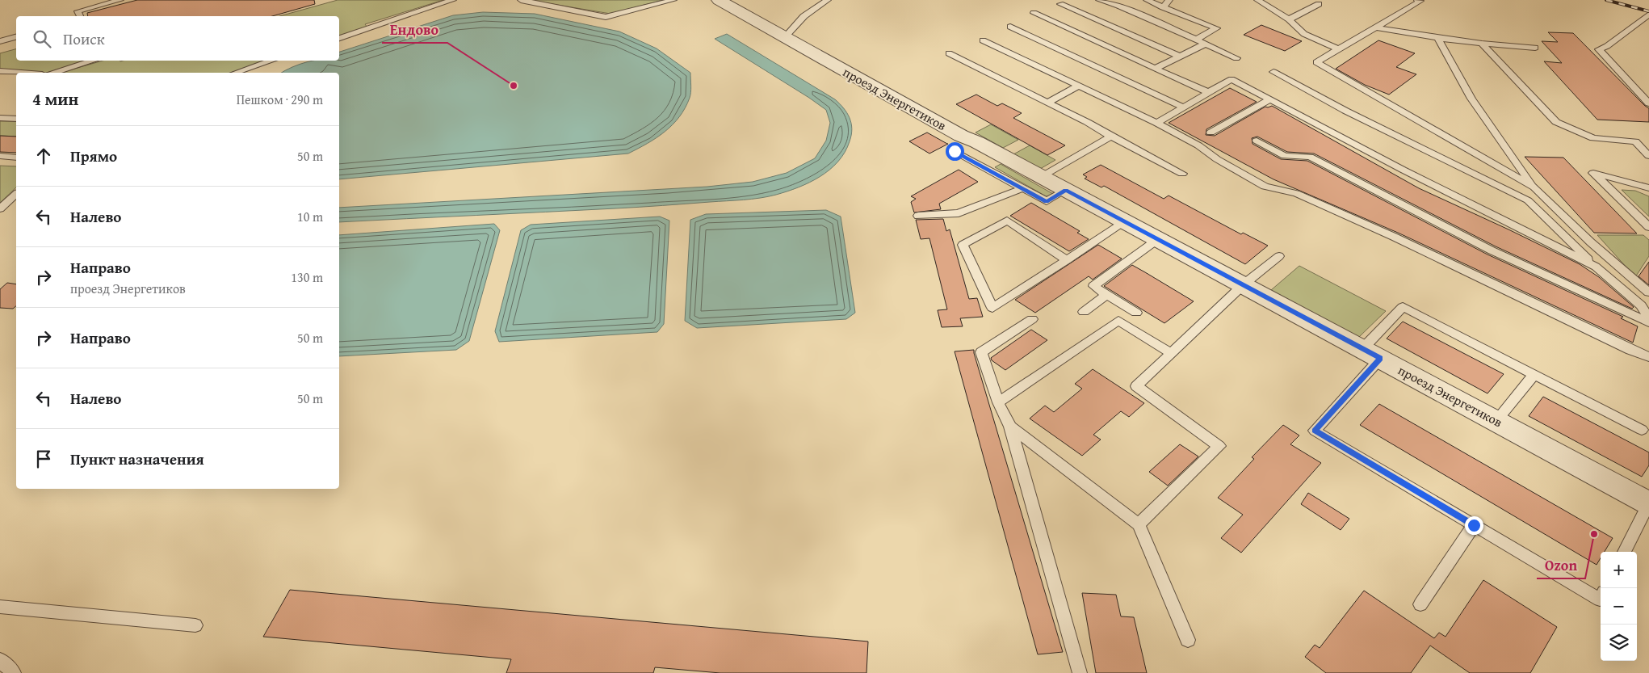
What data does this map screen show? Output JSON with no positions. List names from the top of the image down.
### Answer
{
  "streets": {
    "street": ["проезд Энергетиков"]
  },
  "places": ["Ендово", "Ozon"],
  "page": {
    "search": "Поиск",
    "heading": ["4 мин", "Пешком · 290 m"],
    "list": [
      ["Прямо", "50 m"],
      ["Налево", "10 m"],
      ["Направо", "проезд Энергетиков", "130 m"],
      ["Направо", "50 m"],
      ["Налево", "50 m"],
      "Пункт назначения"
    ],
    "map_buttons": ["+", "−"]
  }
}
